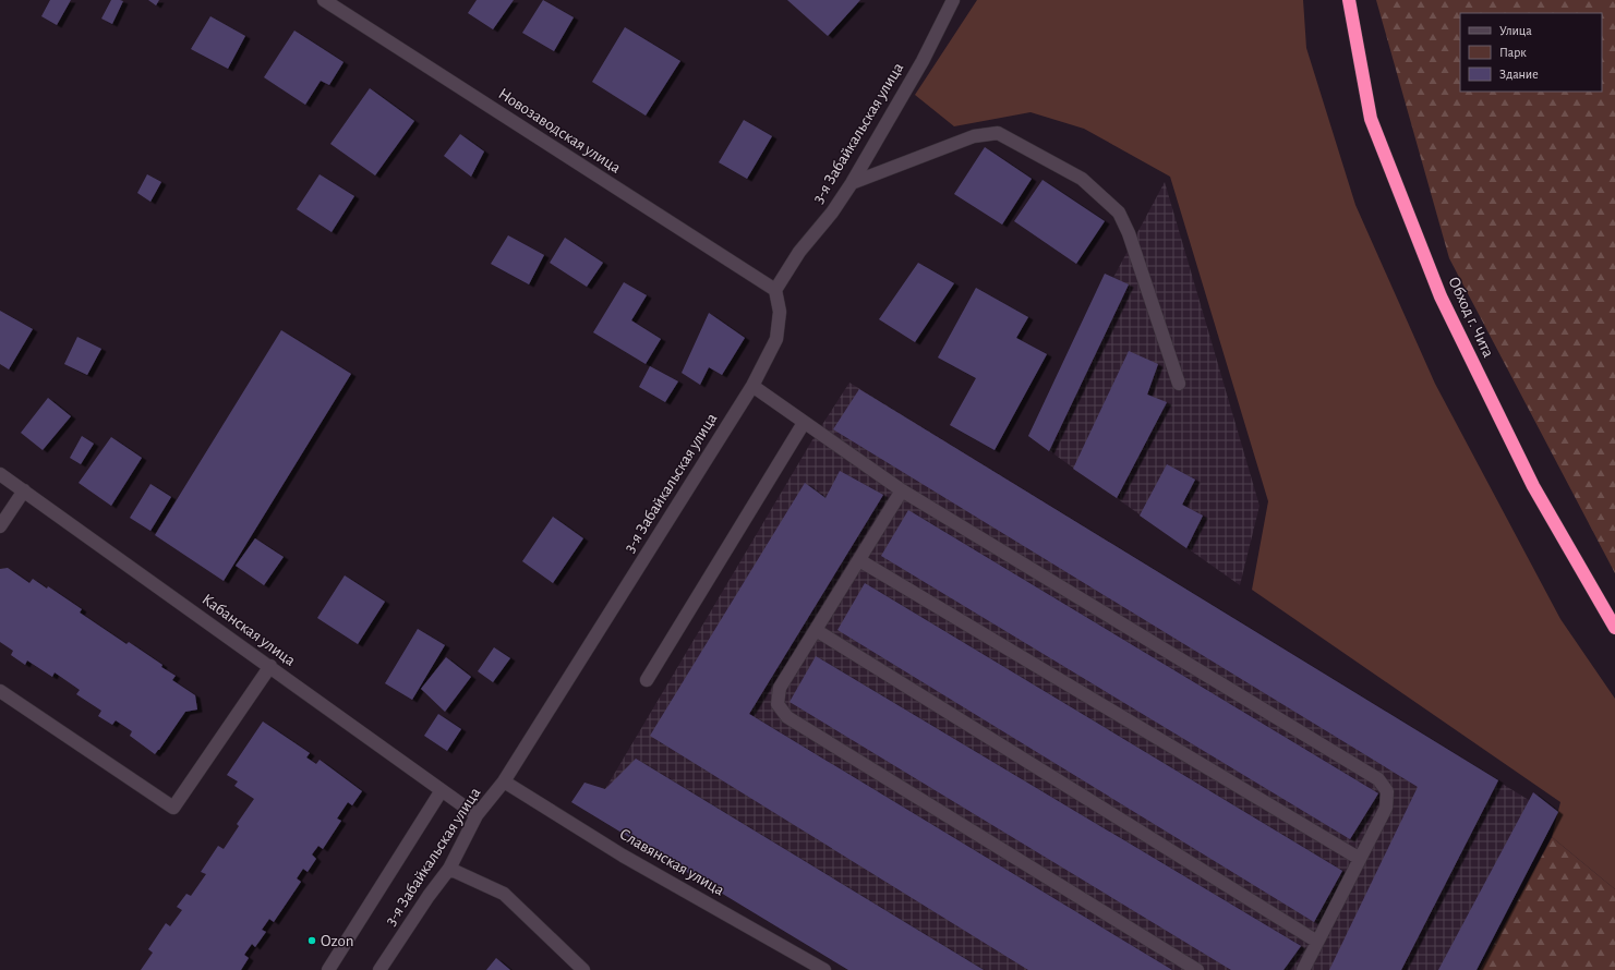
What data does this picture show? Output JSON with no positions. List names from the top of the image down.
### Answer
{
  "streets": {
    "highway": ["Обход г. Чита"],
    "street": [
      "Новозаводская улица",
      "3-я Забайкальская улица",
      "Кабанская улица",
      "Славянская улица"
    ]
  },
  "crossings": [
    ["Новозаводская улица", "3-я Забайкальская улица"],
    ["3-я Забайкальская улица", "Кабанская улица"],
    ["3-я Забайкальская улица", "Славянская улица"]
  ],
  "places": ["Ozon"],
  "legend": ["Улица", "Парк", "Здание"]
}
